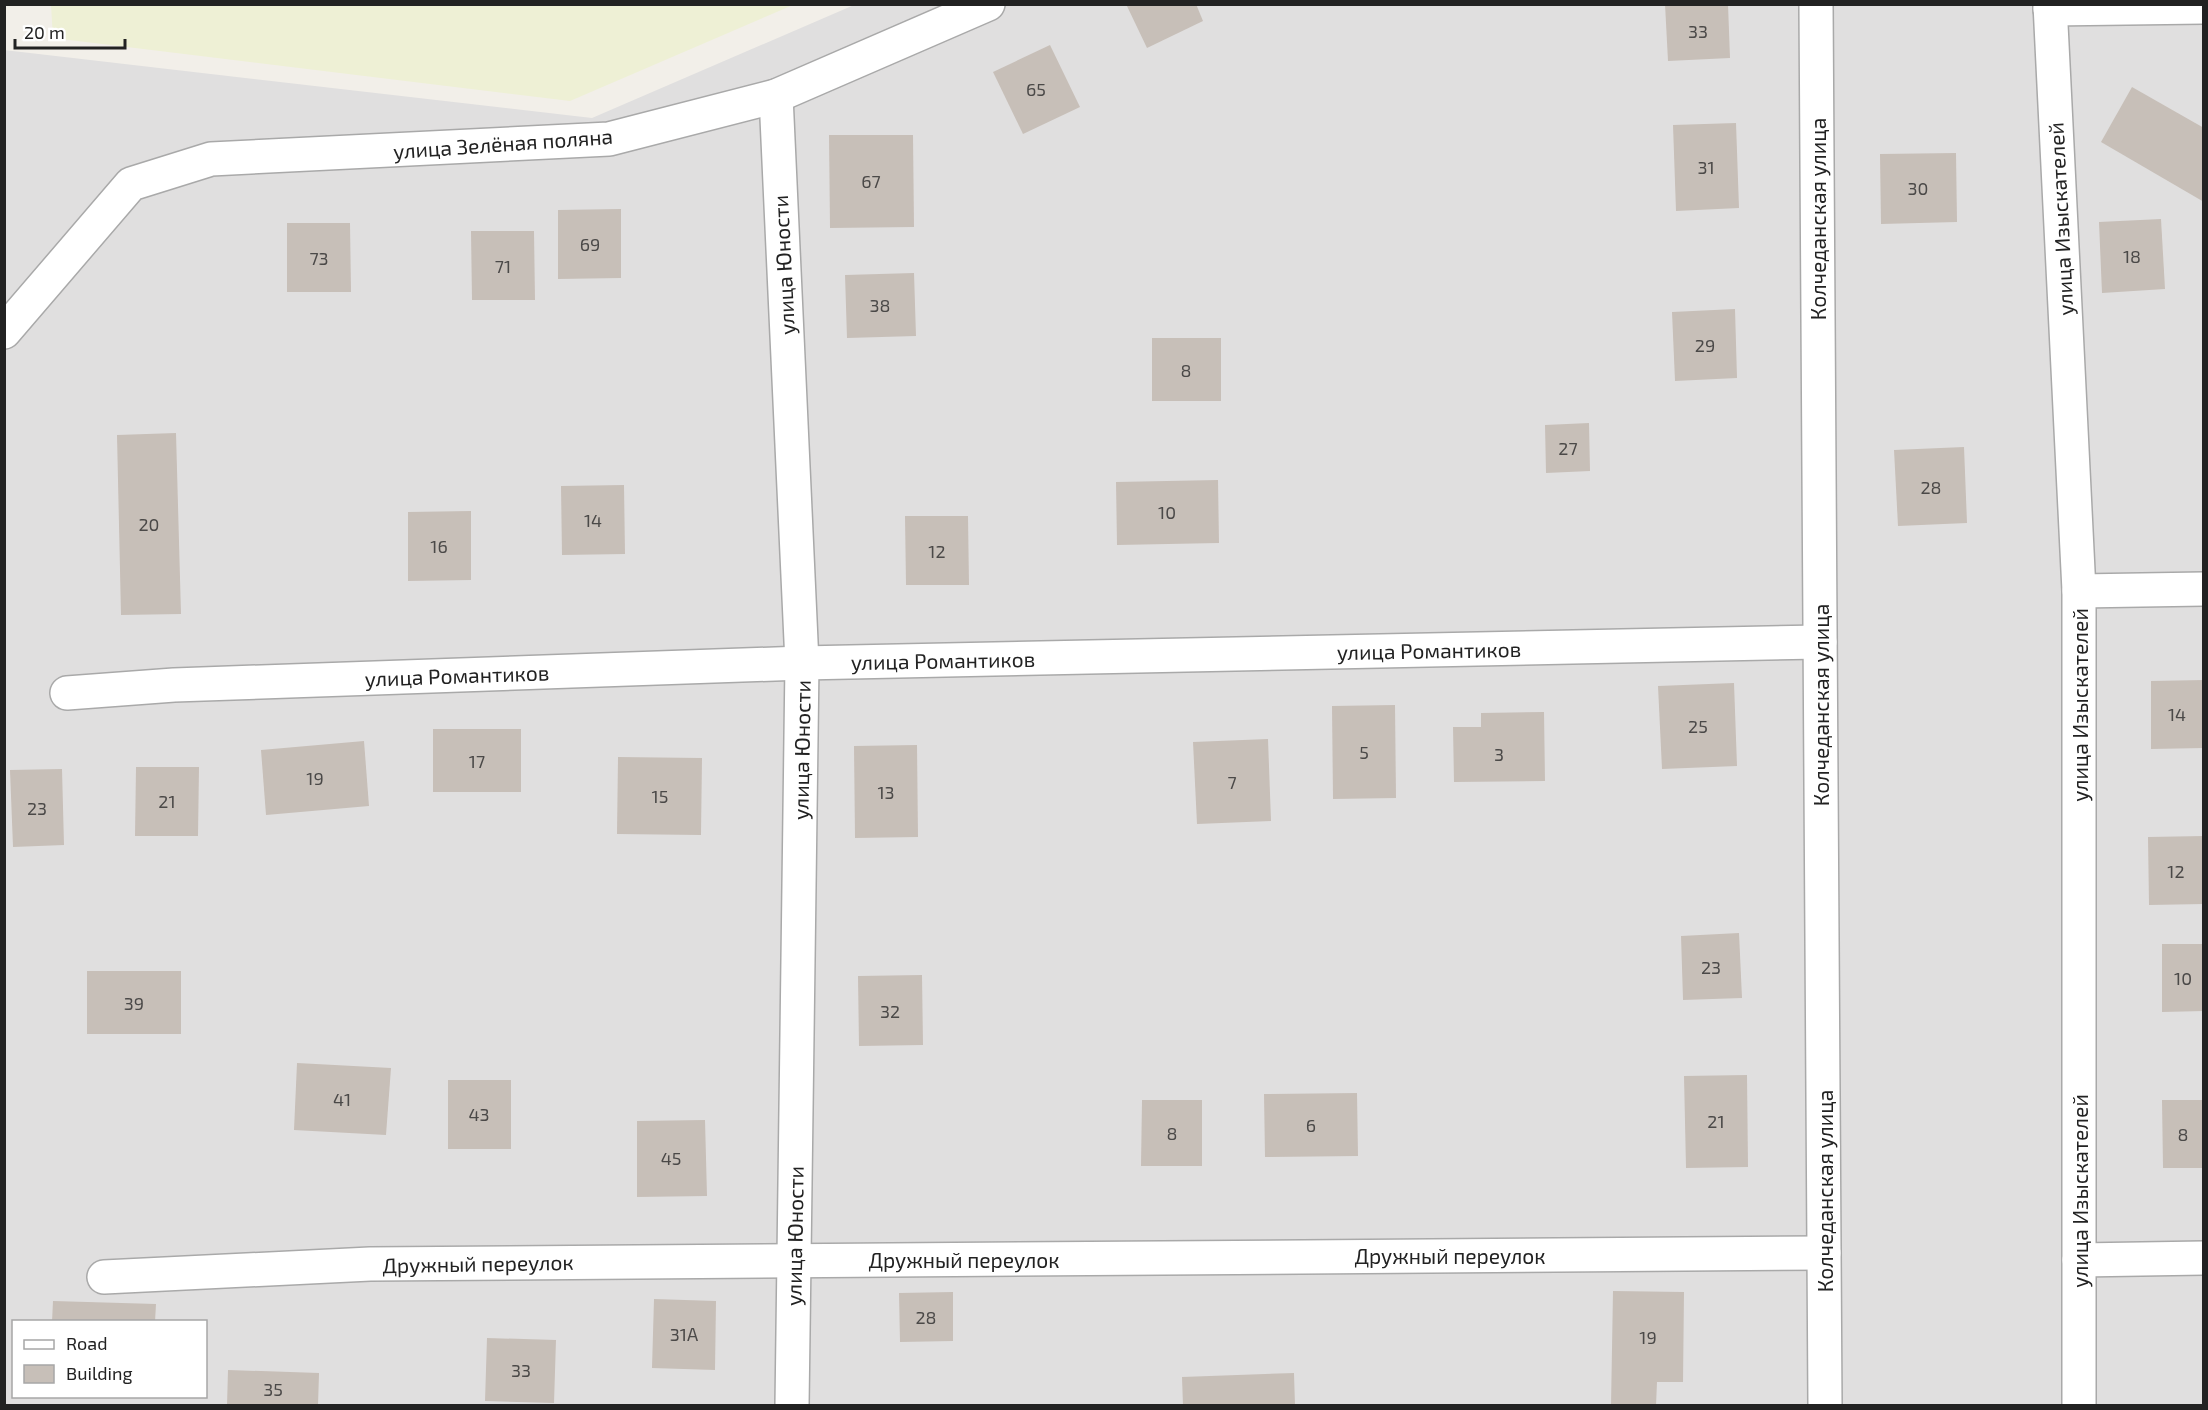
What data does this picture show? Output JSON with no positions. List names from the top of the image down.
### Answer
{
  "streets": {
    "street": [
      "улица Зелёная поляна",
      "Колчеданская улица",
      "улица Изыскателей",
      "улица Юности",
      "улица Романтиков",
      "Дружный переулок"
    ]
  },
  "crossings": [
    ["улица Зелёная поляна", "улица Юности"],
    ["Колчеданская улица", "улица Романтиков"],
    ["Колчеданская улица", "Дружный переулок"],
    ["улица Юности", "улица Романтиков"],
    ["улица Юности", "Дружный переулок"]
  ],
  "house_numbers": [
    "33",
    "65",
    "31",
    "67",
    "30",
    "69",
    "18",
    "73",
    "71",
    "38",
    "29",
    "8",
    "27",
    "28",
    "10",
    "14",
    "20",
    "16",
    "12",
    "14",
    "25",
    "5",
    "3",
    "17",
    "19",
    "7",
    "13",
    "15",
    "21",
    "23",
    "12",
    "23",
    "10",
    "39",
    "32",
    "41",
    "43",
    "21",
    "6",
    "8",
    "8",
    "45",
    "28",
    "31А",
    "19",
    "33",
    "35"
  ],
  "legend": ["Road", "Building"],
  "scale_bar": "20 m"
}
